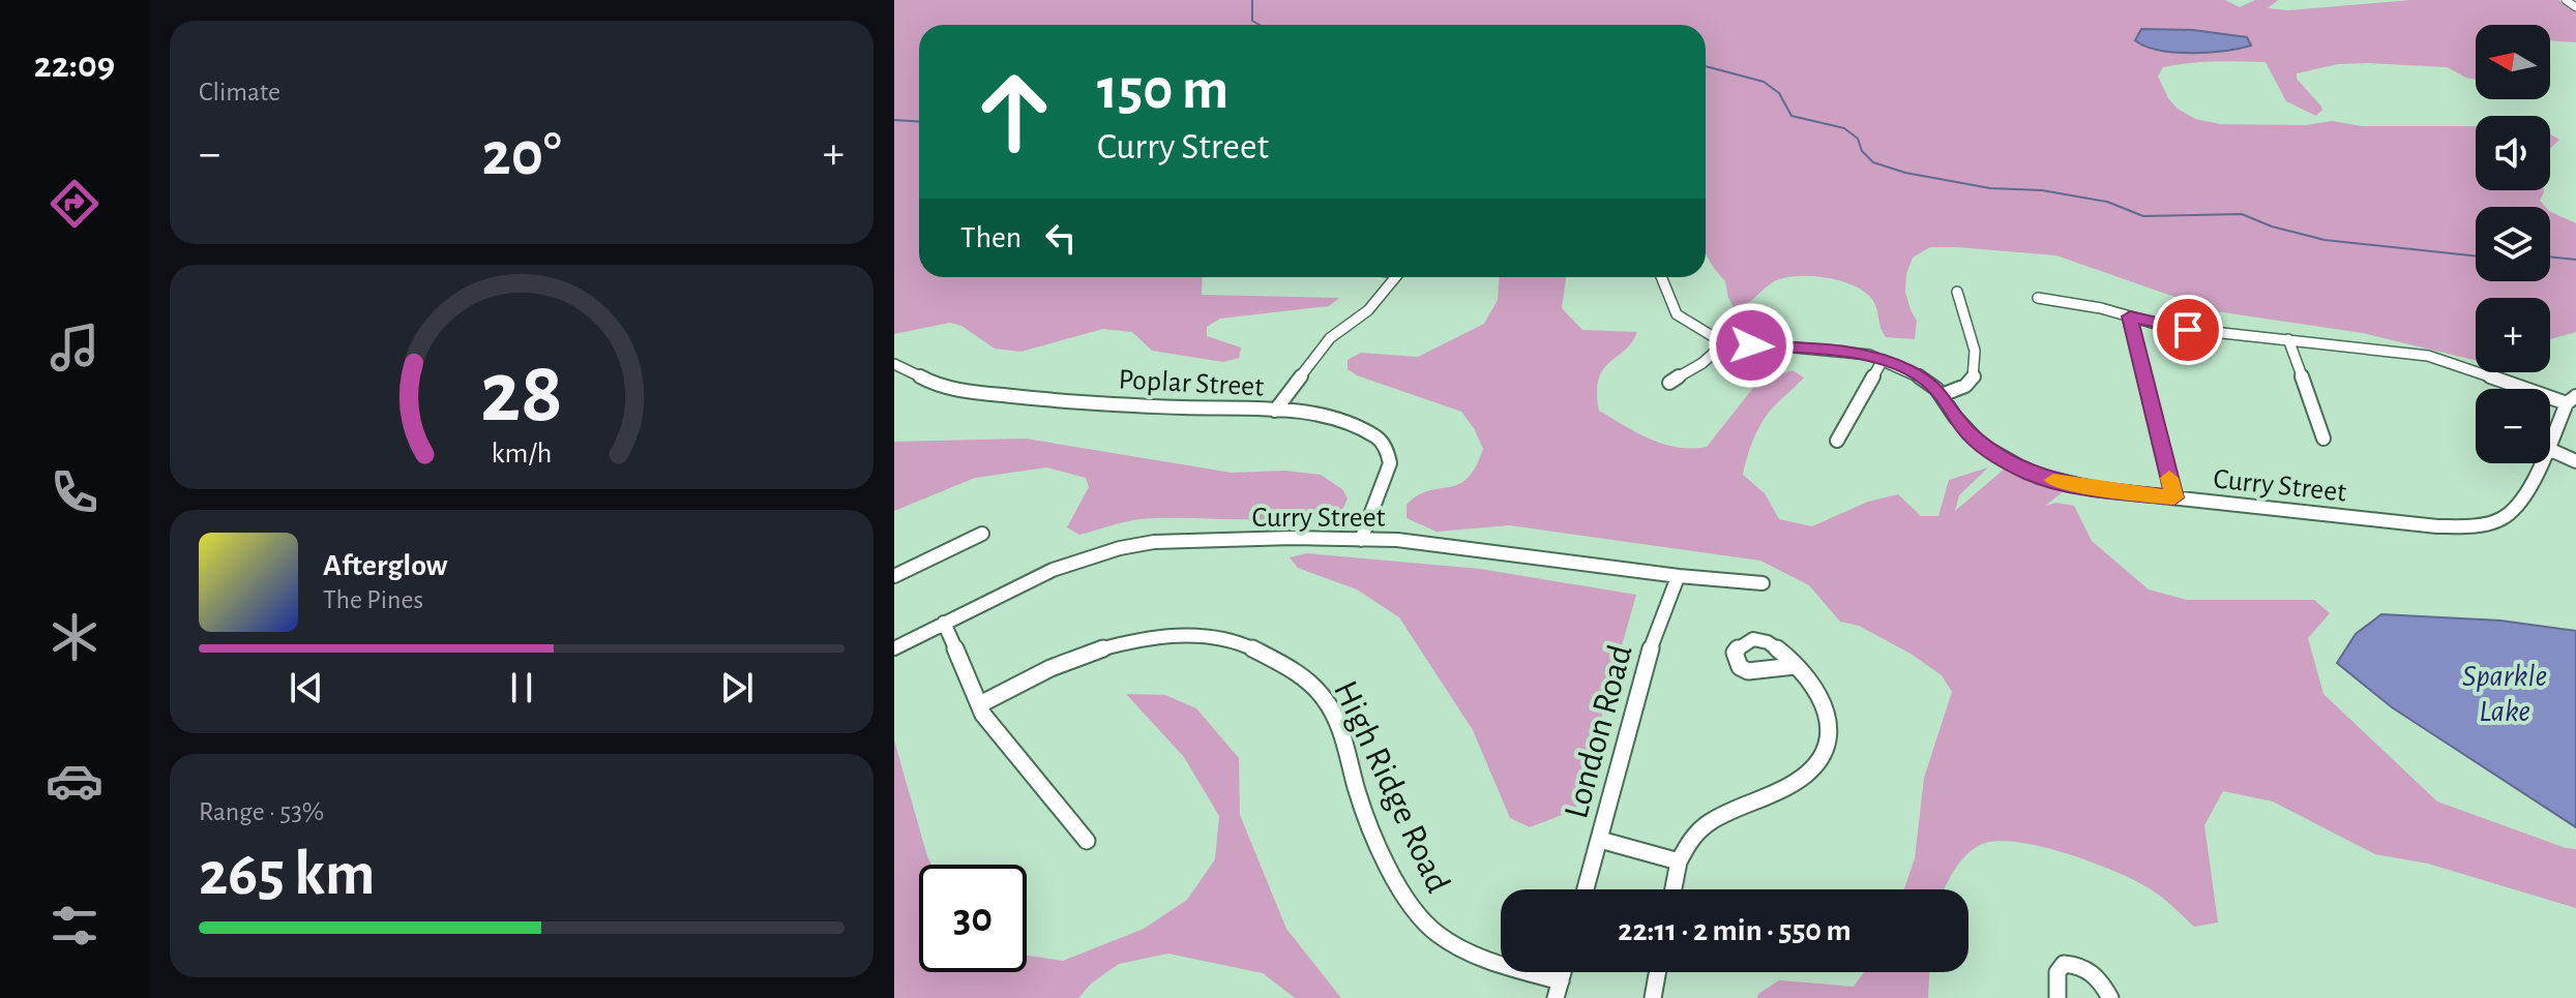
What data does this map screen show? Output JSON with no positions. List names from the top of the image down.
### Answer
{
  "streets": {
    "street": [
      "Poplar Street",
      "Curry Street",
      "London Road",
      "High Ridge Road"
    ]
  },
  "crossings": [
    ["Poplar Street", "Curry Street"],
    ["Curry Street", "London Road"]
  ],
  "water": ["Sparkle Lake"],
  "north": "left",
  "page": {
    "tabs": "22:09",
    "tile": [
      "Climate",
      ["Range · 53%", "265 km"]
    ],
    "map_buttons": ["+", "−"],
    "turn": ["150 m", "Curry Street"],
    "heat": ["−", "20°", "+"],
    "then": "Then",
    "song": ["Afterglow", "The Pines"],
    "limit": "30",
    "trip": "22:11 · 2 min · 550 m",
    "gauge": ["28", "km/h"]
  }
}
